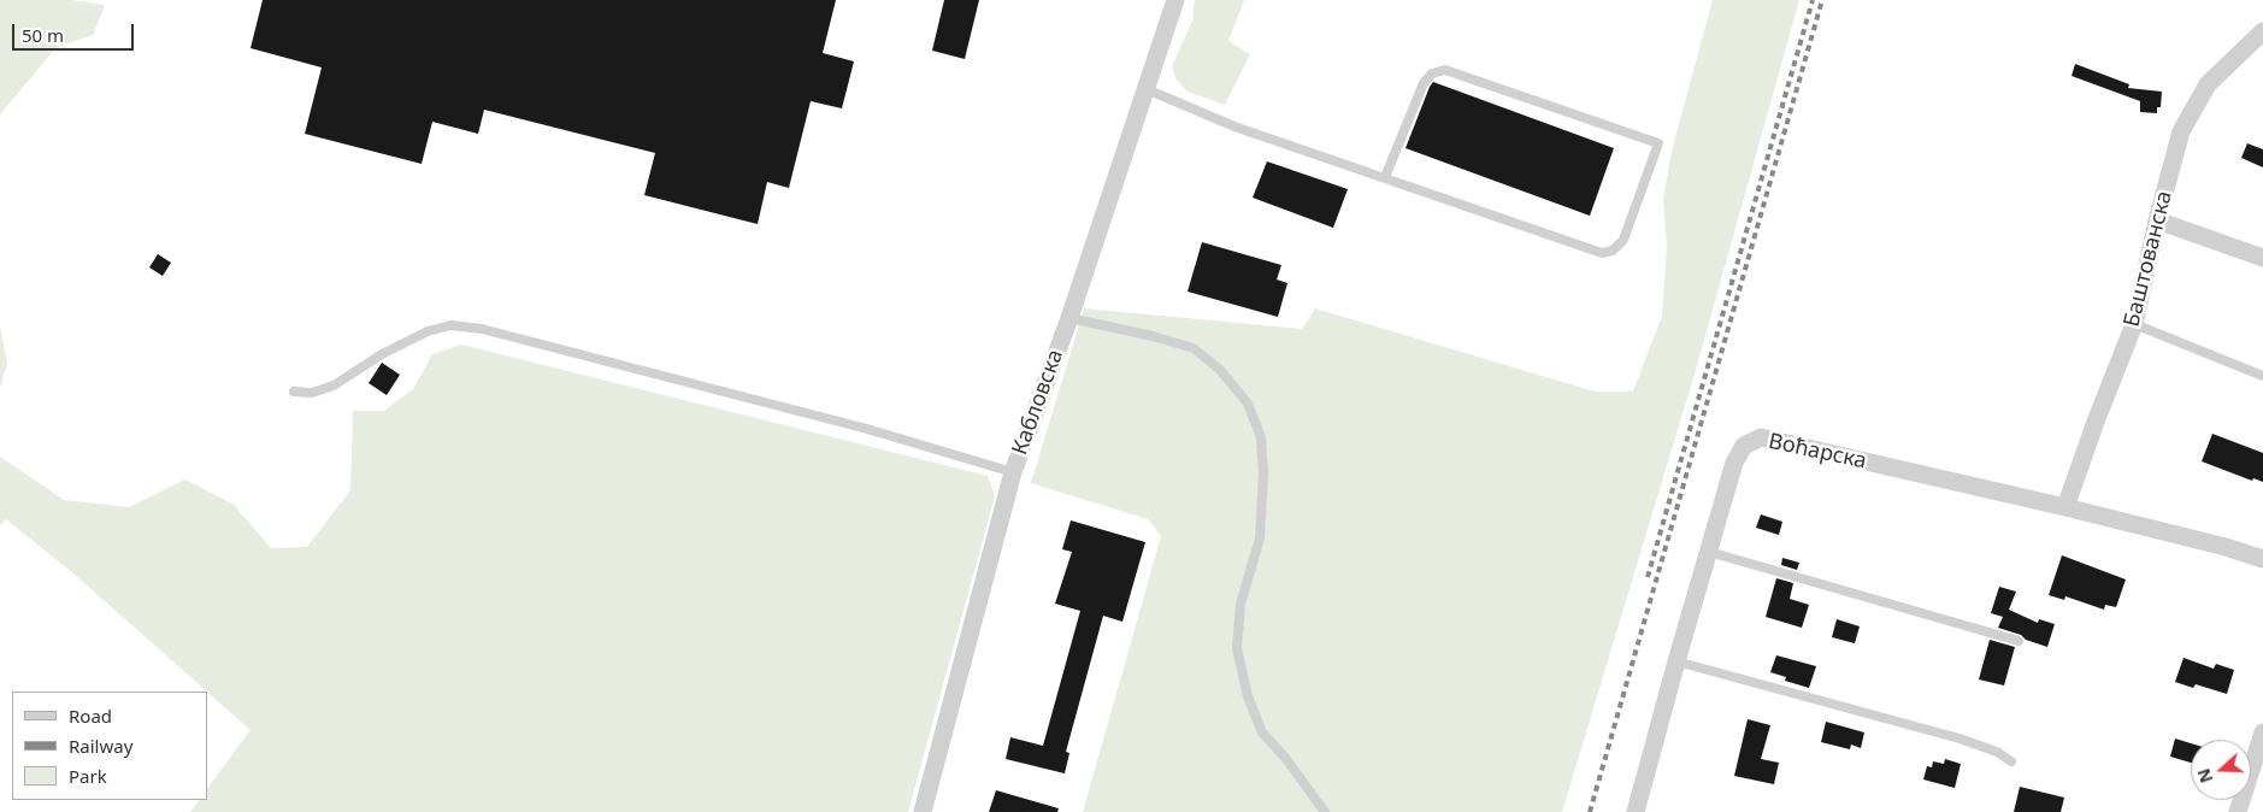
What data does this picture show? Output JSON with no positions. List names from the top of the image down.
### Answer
{
  "streets": {
    "street": ["Баштованска", "Кабловска", "Воћарска"]
  },
  "crossings": [
    ["Баштованска", "Воћарска"]
  ],
  "legend": ["Road", "Railway", "Park"],
  "scale_bar": "50 m",
  "north": "left"
}
